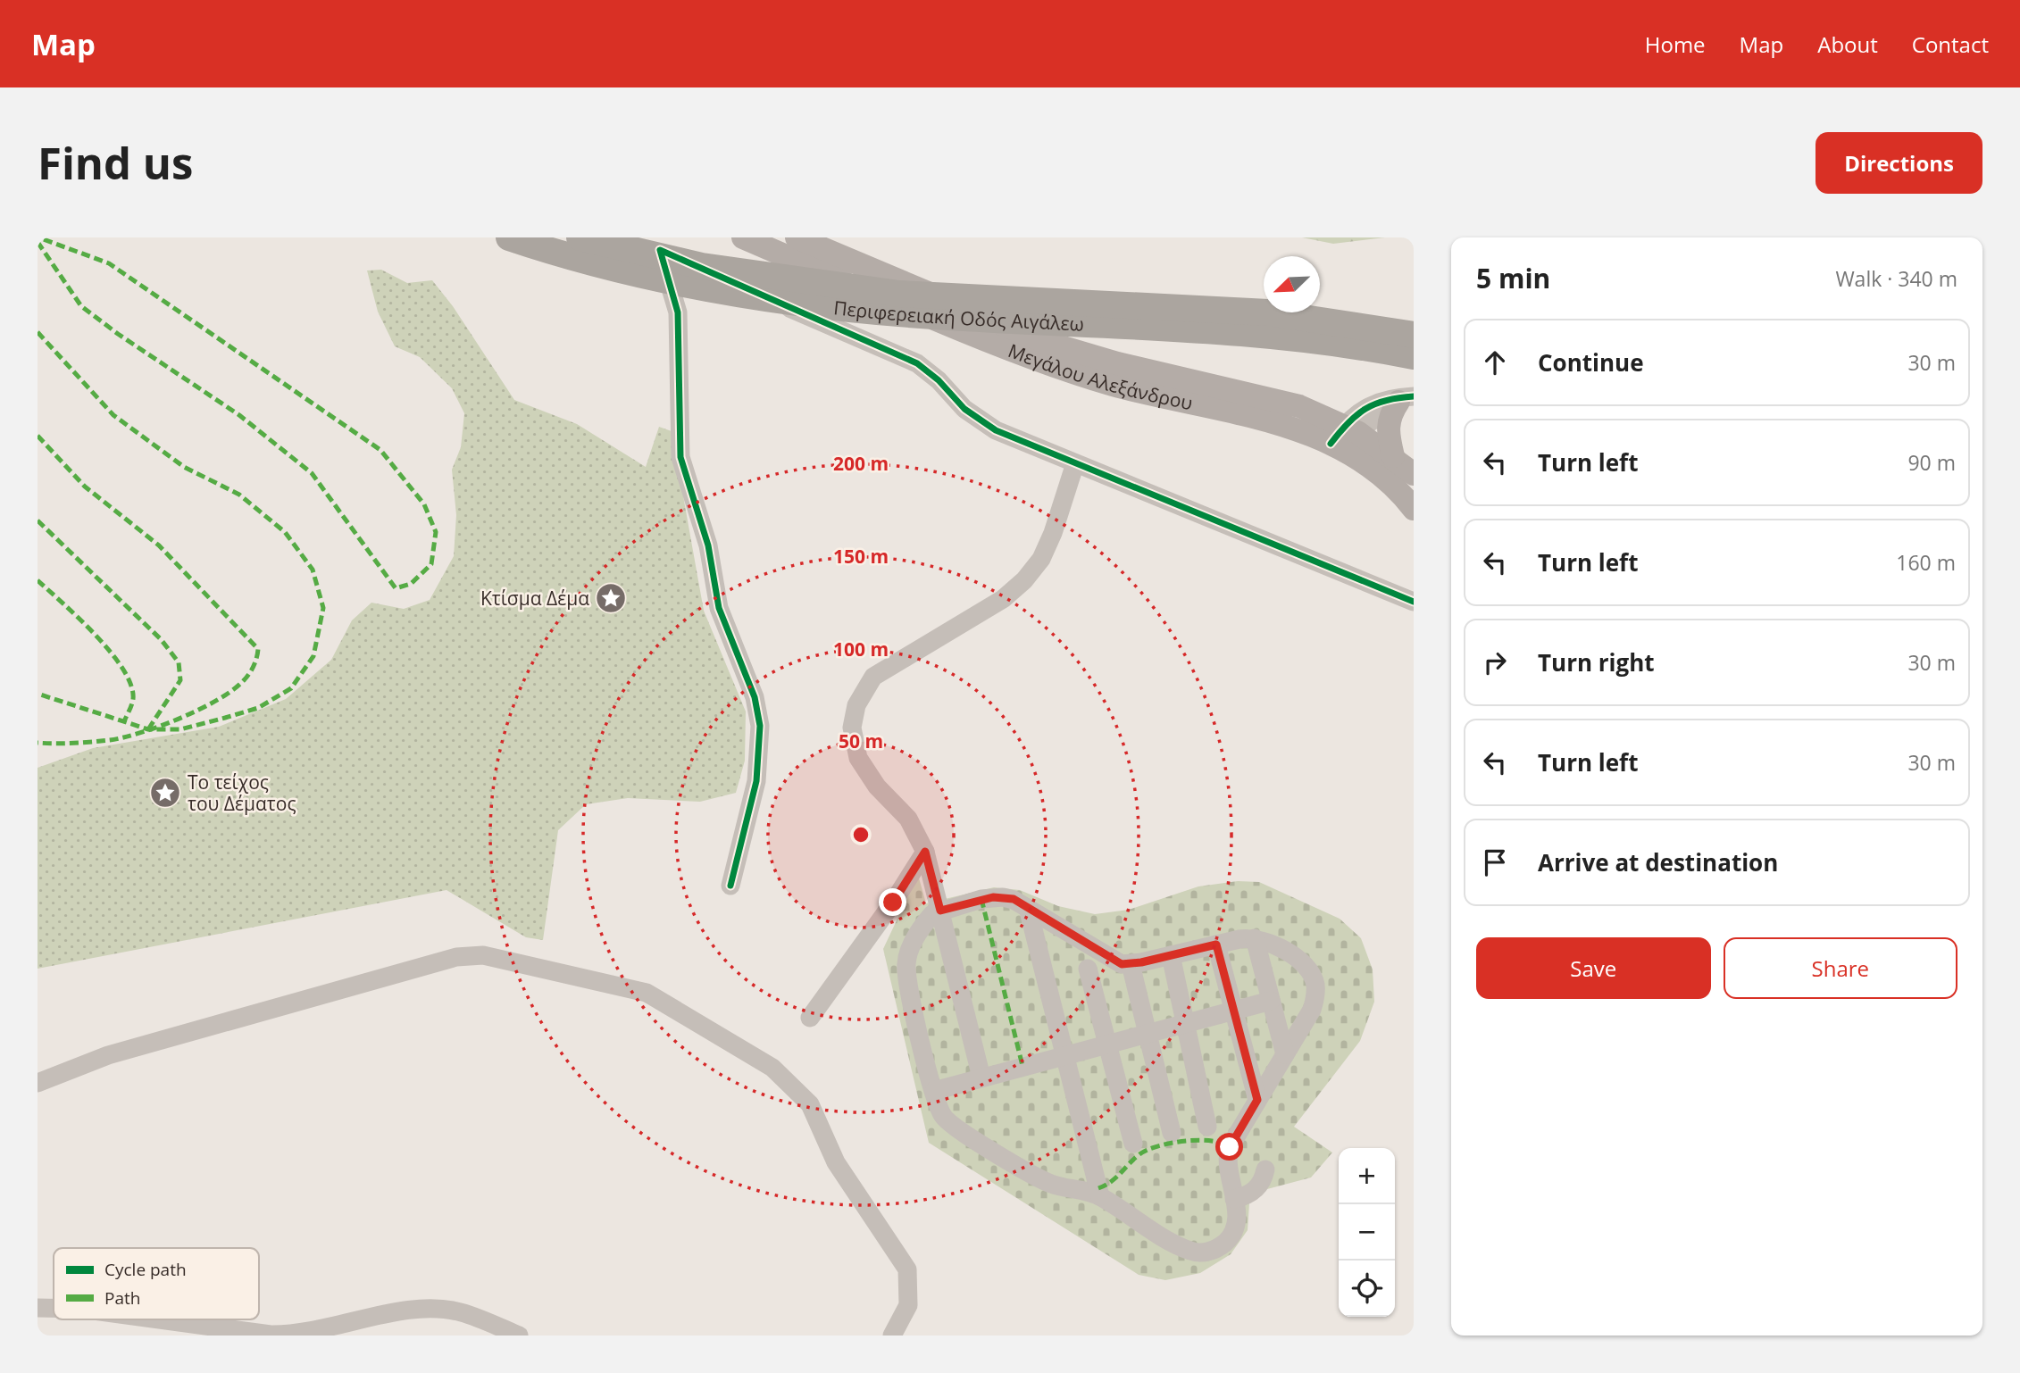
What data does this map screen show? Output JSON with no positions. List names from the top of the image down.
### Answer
{
  "streets": {
    "highway": ["Περιφερειακή Οδός Αιγάλεω"],
    "main road": ["Μεγάλου Αλεξάνδρου"]
  },
  "places": {
    "place": ["Κτίσμα Δέμα", "Το τείχος του Δέματος"]
  },
  "legend": ["Cycle path", "Path"],
  "north": "bottom left",
  "page": {
    "header": "Map",
    "nav": [
      "Home",
      "Map",
      "About",
      "Contact"
    ],
    "buttons": [
      "Directions",
      ["Save", "Share"]
    ],
    "title": "Find us",
    "heading": ["5 min", "Walk · 340 m"],
    "list": [
      ["Continue", "30 m"],
      ["Turn left", "90 m"],
      ["Turn left", "160 m"],
      ["Turn right", "30 m"],
      ["Turn left", "30 m"],
      "Arrive at destination"
    ],
    "map_buttons": ["+", "−"]
  },
  "rings": [
    "200 m",
    "150 m",
    "100 m",
    "50 m"
  ]
}
